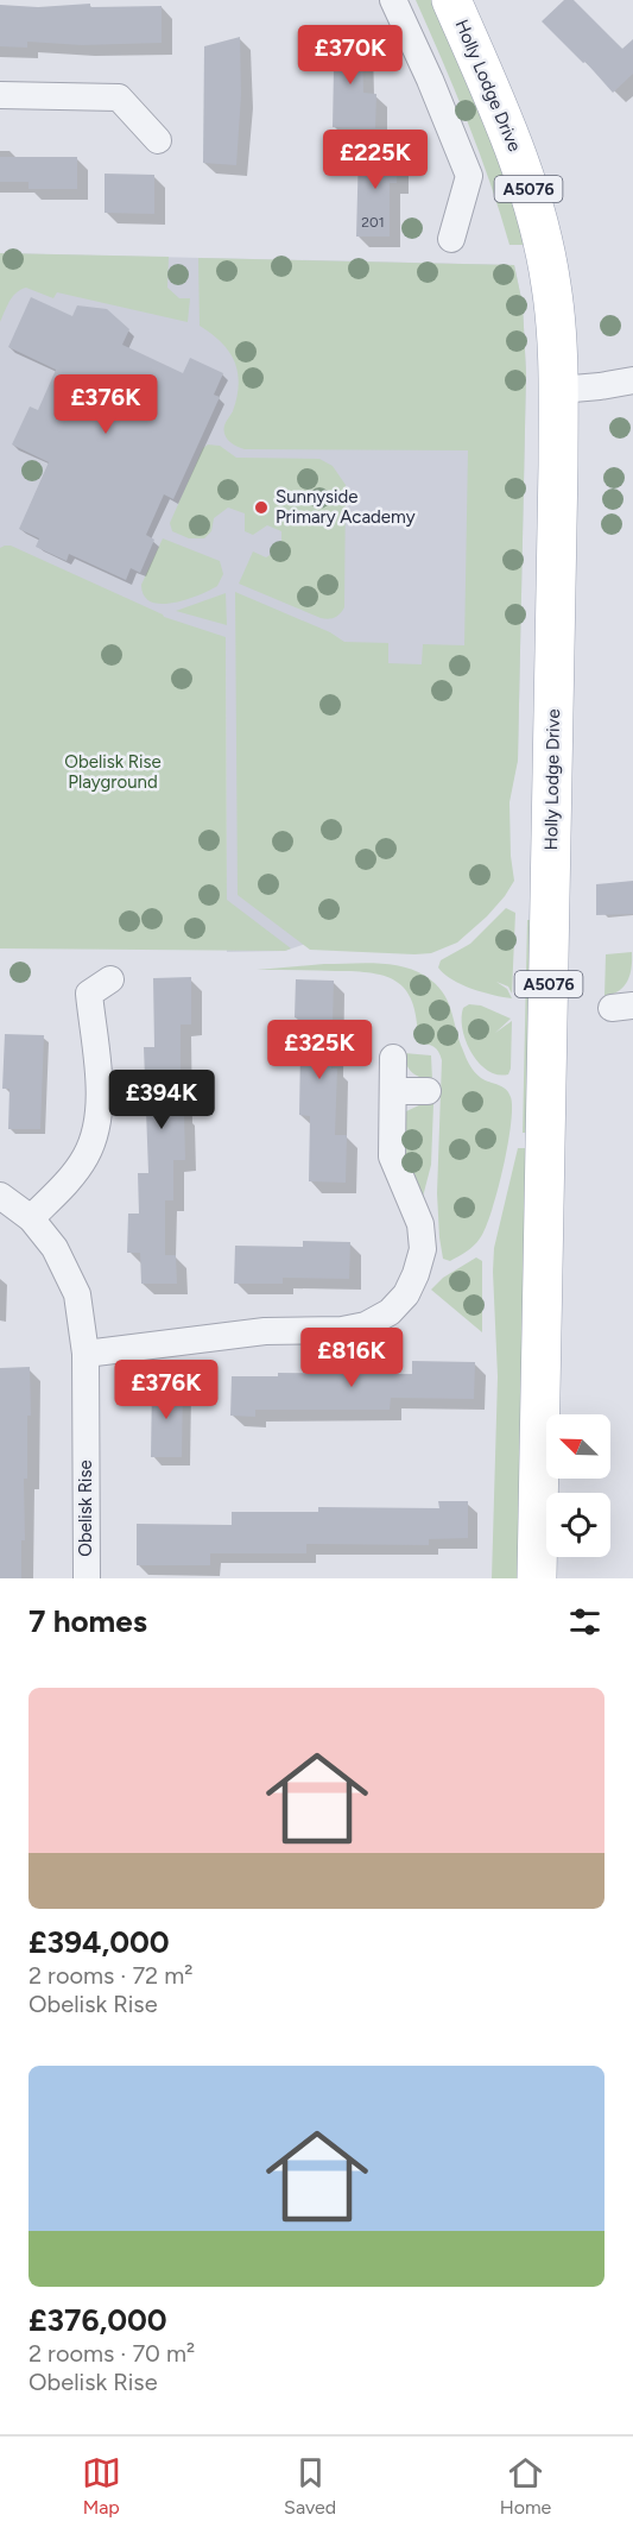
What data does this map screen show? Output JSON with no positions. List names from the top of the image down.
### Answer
{
  "streets": {
    "main road": ["Holly Lodge Drive", "A5076"],
    "street": ["Obelisk Rise"]
  },
  "parks": ["Obelisk Rise Playground"],
  "places": ["Sunnyside Primary Academy"],
  "house_numbers": ["201"],
  "north": "top left",
  "page": {
    "price": [
      "£370K",
      "£225K",
      "£376K",
      "£325K",
      "£394K",
      "£816K",
      "£376K"
    ],
    "heading": "7 homes",
    "list": [
      {
        "name": "£394,000",
        "note": "2 rooms · 72 m² · Obelisk Rise"
      },
      {
        "name": "£376,000",
        "note": "2 rooms · 70 m² · Obelisk Rise"
      }
    ],
    "tabs": ["Map", "Saved", "Home"]
  }
}
